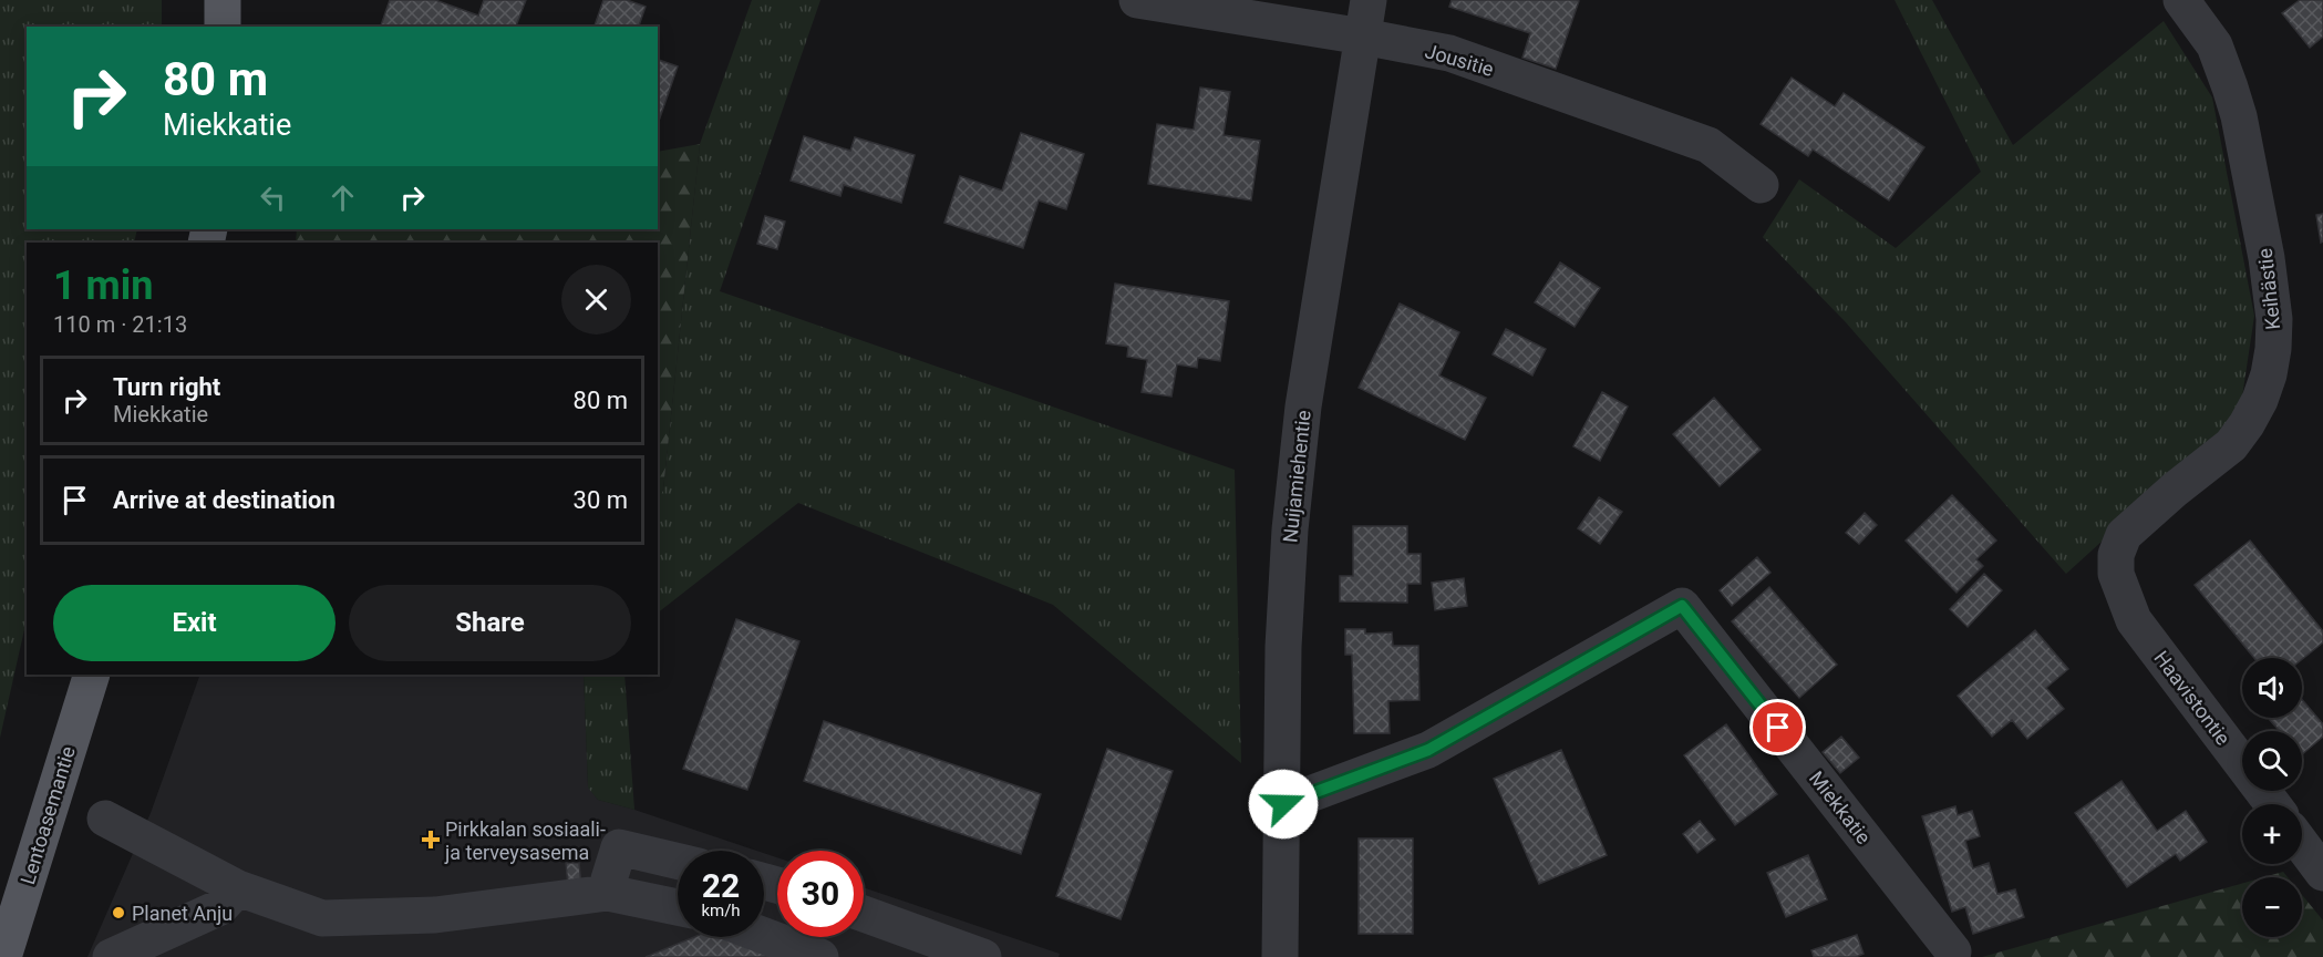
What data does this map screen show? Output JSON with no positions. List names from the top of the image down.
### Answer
{
  "streets": {
    "main road": ["Lentoasemantie"],
    "street": [
      "Jousitie",
      "Keihästie",
      "Nuijamiehentie",
      "Haavistontie",
      "Miekkatie"
    ]
  },
  "crossings": [
    ["Jousitie", "Nuijamiehentie"],
    ["Keihästie", "Haavistontie"],
    ["Nuijamiehentie", "Miekkatie"]
  ],
  "places": {
    "health": ["Pirkkalan sosiaali- ja terveysasema"],
    "other": ["Planet Anju"]
  },
  "page": {
    "turn": ["80 m", "Miekkatie"],
    "heading": ["1 min", "110 m · 21:13"],
    "list": [
      {
        "name": "Turn right",
        "note": "Miekkatie",
        "value": "80 m"
      },
      {
        "name": "Arrive at destination",
        "value": "30 m"
      }
    ],
    "buttons": ["Exit", "Share"],
    "map_buttons": ["+", "−"],
    "speed": "22 km/h",
    "limit": "30"
  }
}
